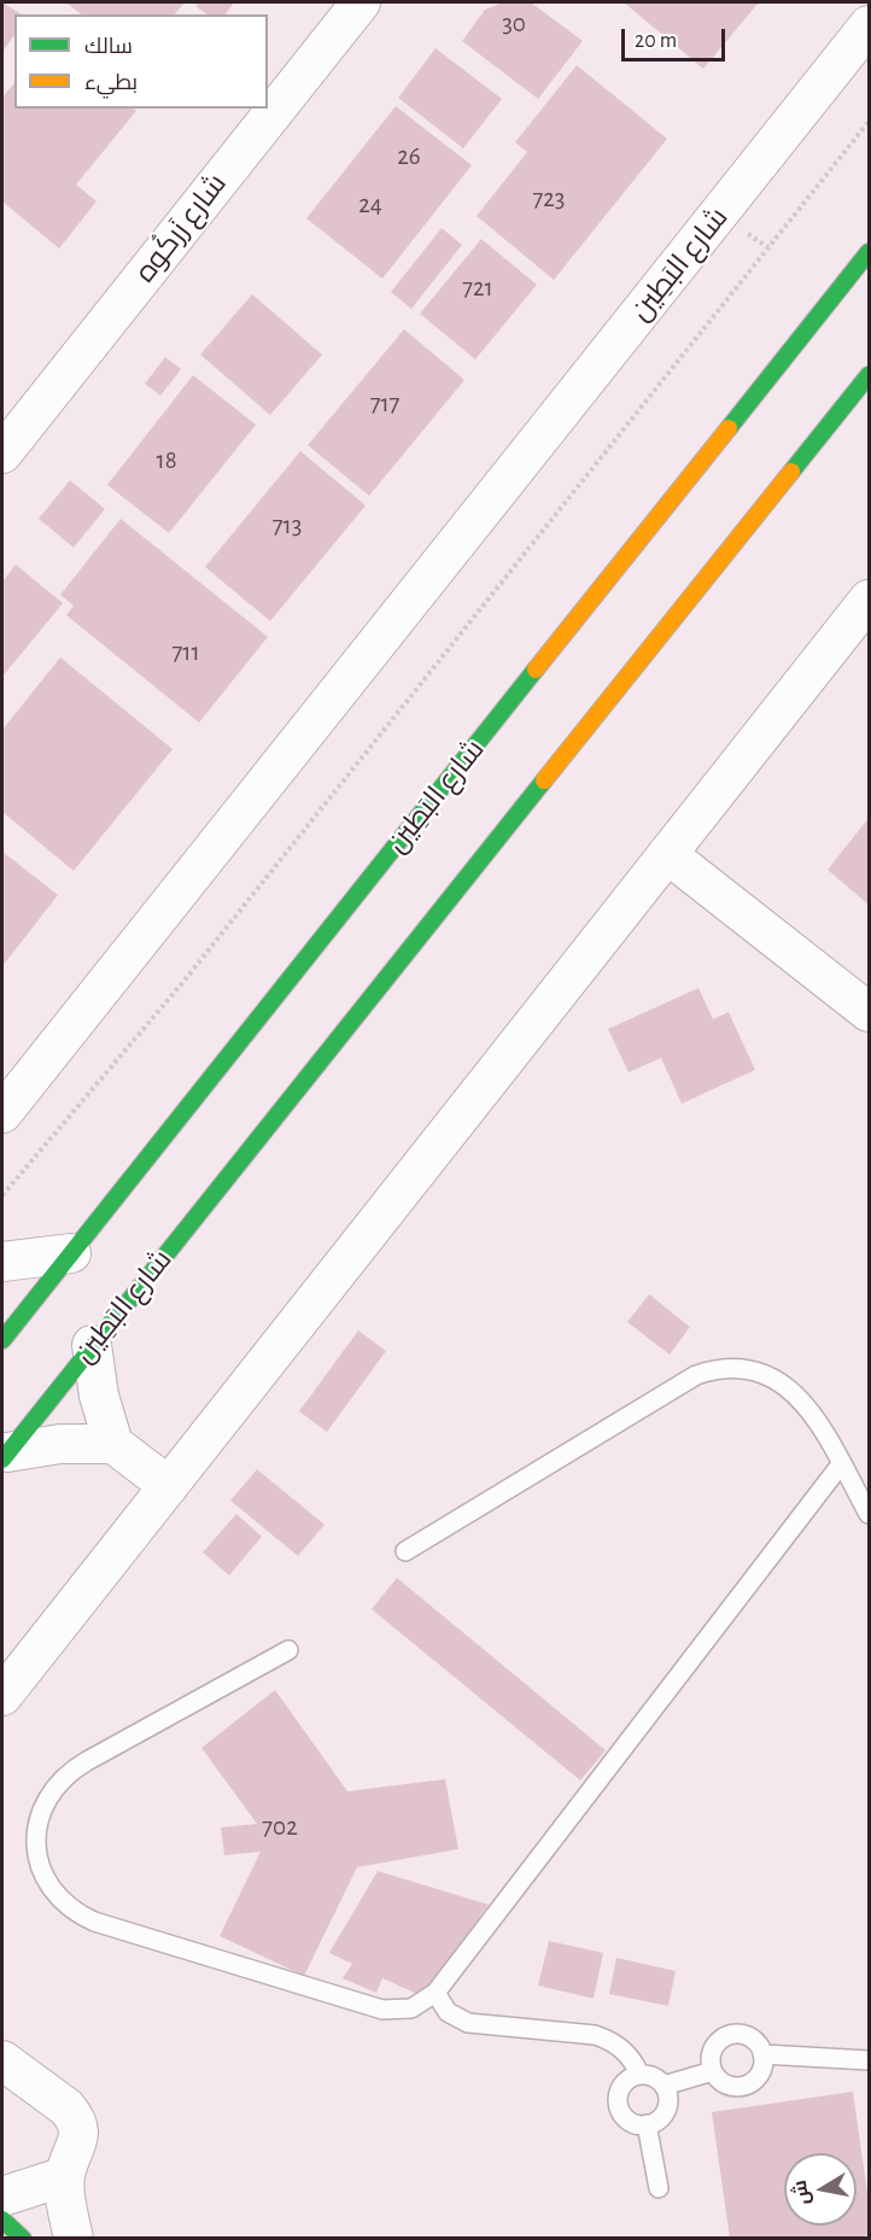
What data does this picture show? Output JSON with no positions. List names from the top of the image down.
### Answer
{
  "streets": {
    "main road": ["شارع البَطِين"],
    "street": ["شارع زَركُوه"]
  },
  "house_numbers": [
    "30",
    "26",
    "723",
    "24",
    "721",
    "717",
    "18",
    "713",
    "711",
    "702"
  ],
  "legend": ["سالك", "بطيء"],
  "scale_bar": "20 m",
  "north": "left"
}
